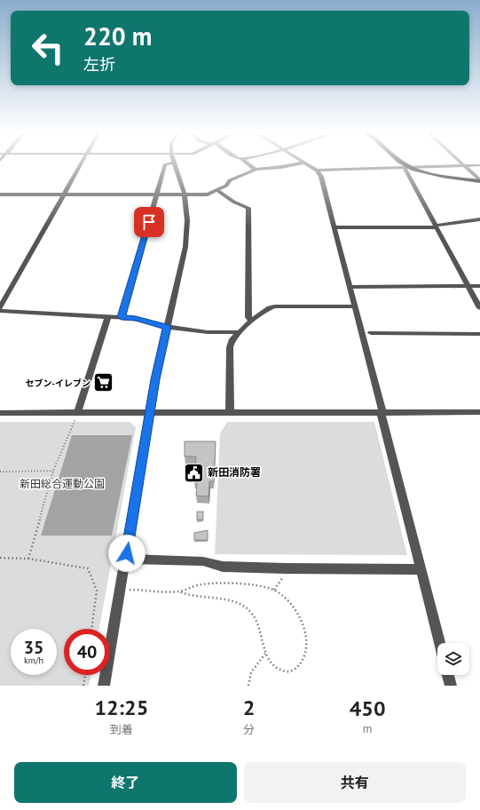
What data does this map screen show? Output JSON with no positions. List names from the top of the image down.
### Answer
{
  "parks": ["新田総合運動公園"],
  "places": {
    "supermarket": ["セブン-イレブン"],
    "public building": ["新田消防署"]
  },
  "page": {
    "turn": ["220 m", "左折"],
    "speed": "35 km/h",
    "limit": "40",
    "eta": [
      "12:25",
      "到着",
      "2",
      "分",
      "450",
      "m"
    ],
    "buttons": ["終了", "共有"]
  }
}
